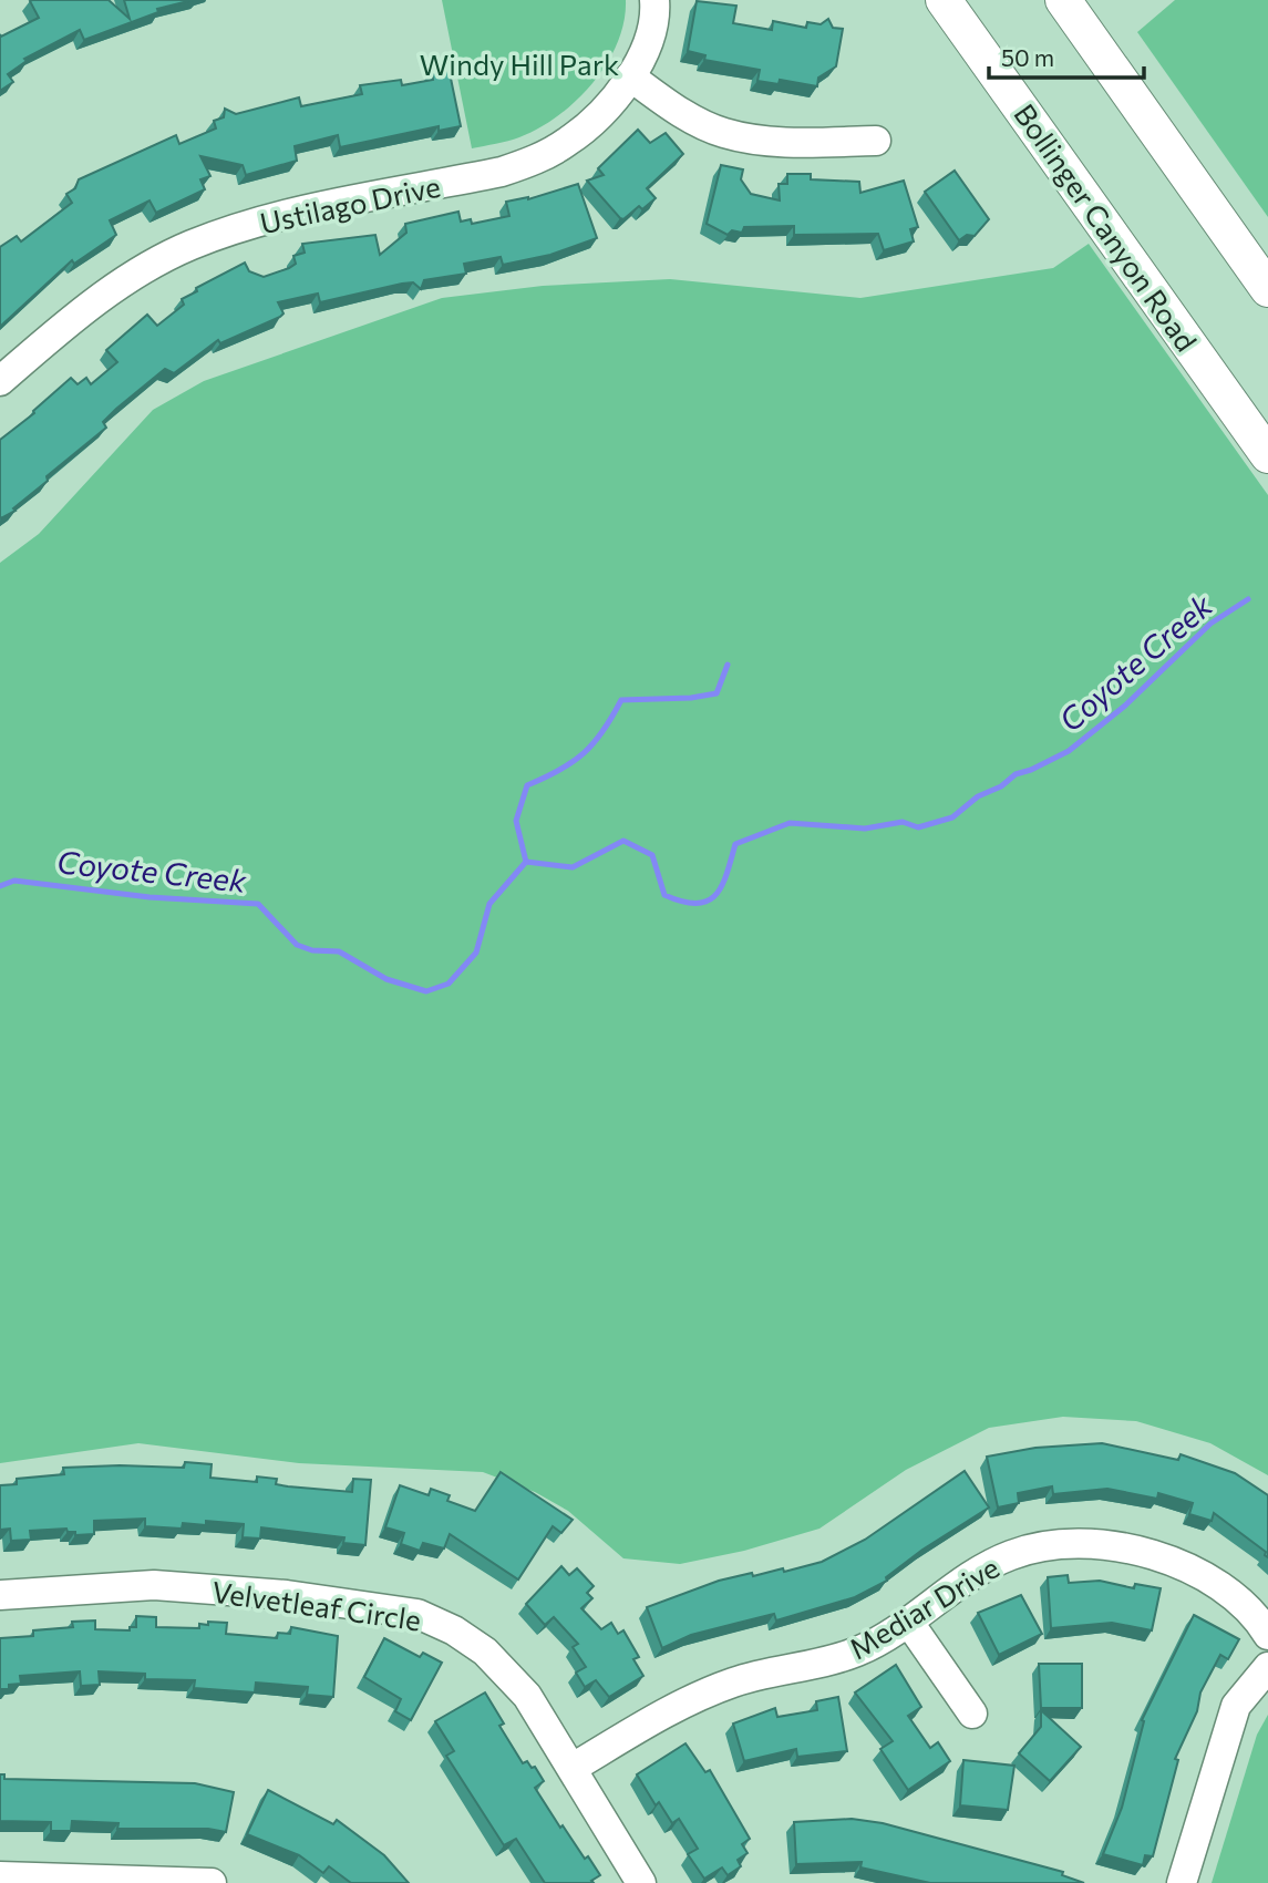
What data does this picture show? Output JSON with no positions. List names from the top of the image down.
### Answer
{
  "streets": {
    "main road": ["Bollinger Canyon Road"],
    "street": ["Ustilago Drive", "Velvetleaf Circle", "Mediar Drive"]
  },
  "crossings": [
    ["Velvetleaf Circle", "Mediar Drive"]
  ],
  "water": ["Coyote Creek"],
  "parks": ["Windy Hill Park"],
  "scale_bar": "50 m"
}
